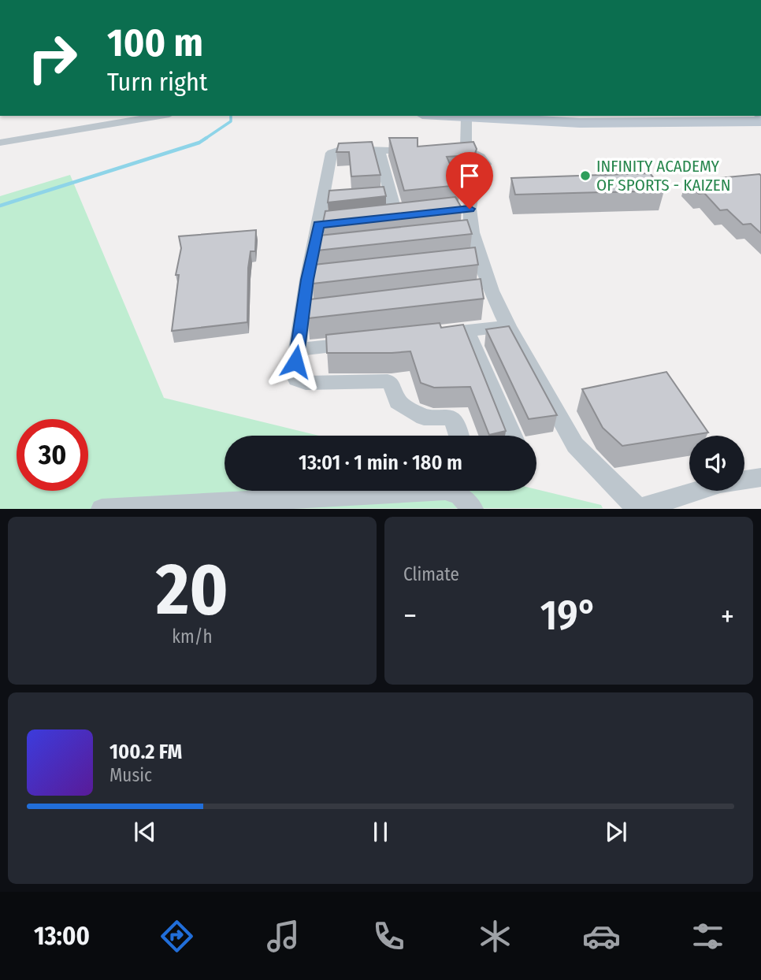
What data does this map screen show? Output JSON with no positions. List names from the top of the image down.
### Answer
{
  "places": ["INFINITY ACADEMY OF SPORTS - KAIZEN"],
  "page": {
    "turn": ["100 m", "Turn right"],
    "limit": "30",
    "trip": "13:01 · 1 min · 180 m",
    "tile": [
      ["20", "km/h"],
      "Climate"
    ],
    "heat": ["−", "19°", "+"],
    "song": ["100.2 FM", "Music"],
    "tabs": "13:00"
  }
}
